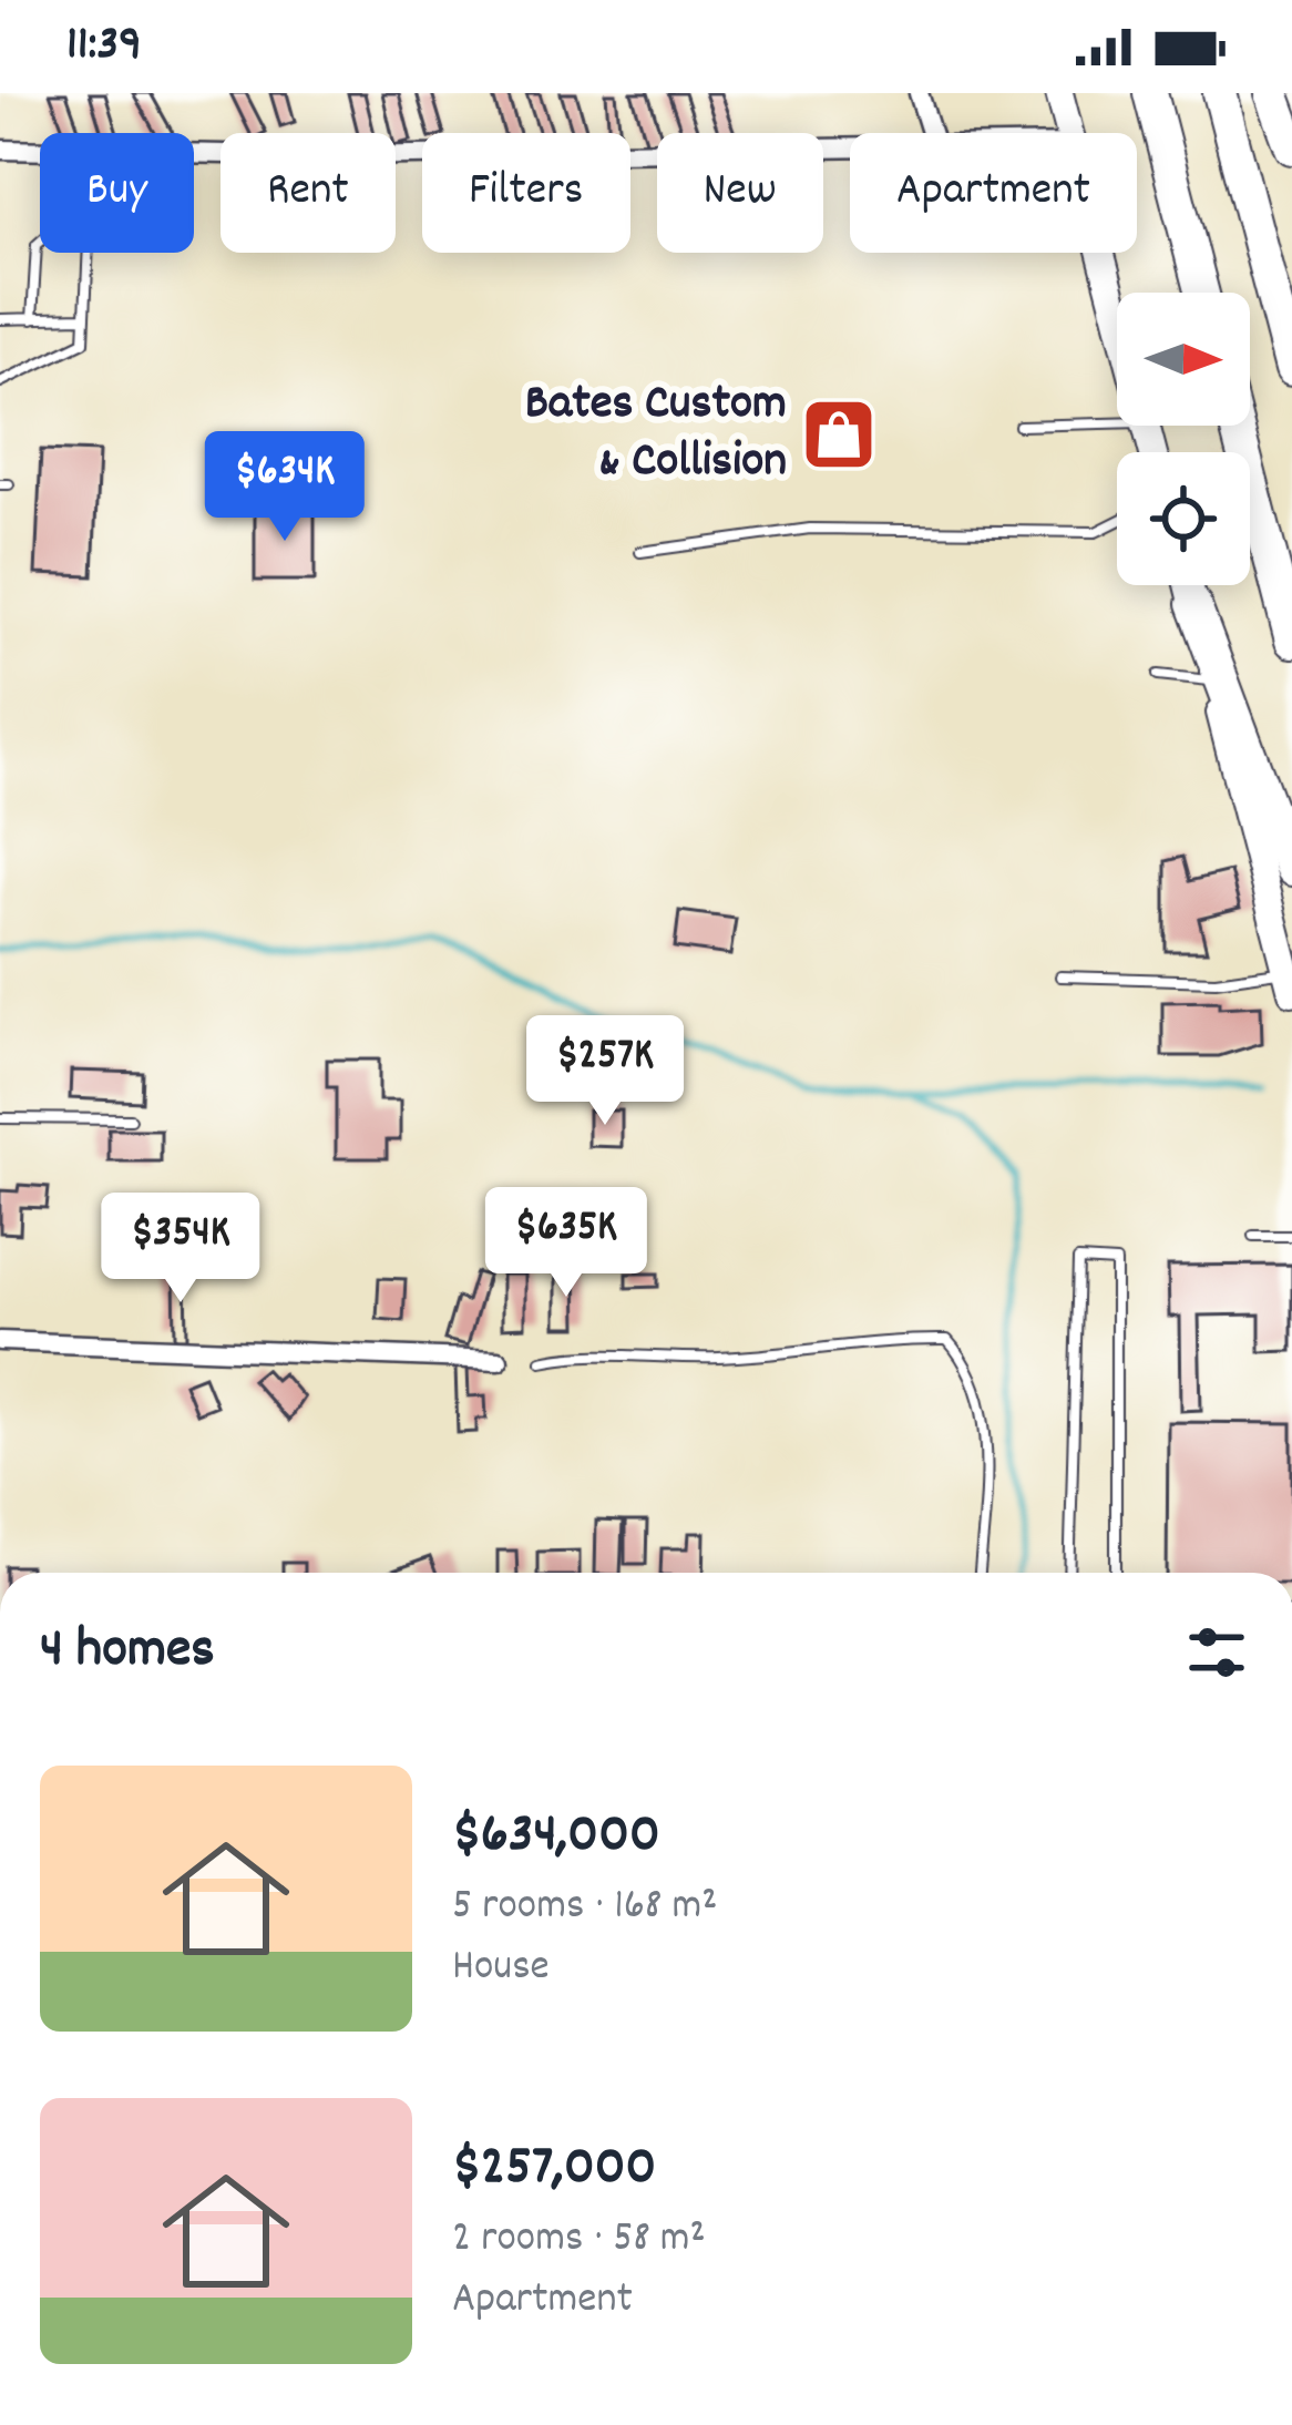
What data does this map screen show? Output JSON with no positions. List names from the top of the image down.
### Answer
{
  "places": {
    "shop": ["Bates Custom & Collision"]
  },
  "north": "right",
  "page": {
    "status": "11:39",
    "chip": [
      "Buy",
      "Rent",
      "Filters",
      "New",
      "Apartment"
    ],
    "price": [
      "$634K",
      "$257K",
      "$635K",
      "$354K"
    ],
    "heading": "4 homes",
    "list": [
      {
        "name": "$634,000",
        "note": "5 rooms · 168 m² · House"
      },
      {
        "name": "$257,000",
        "note": "2 rooms · 58 m² · Apartment"
      }
    ]
  }
}
